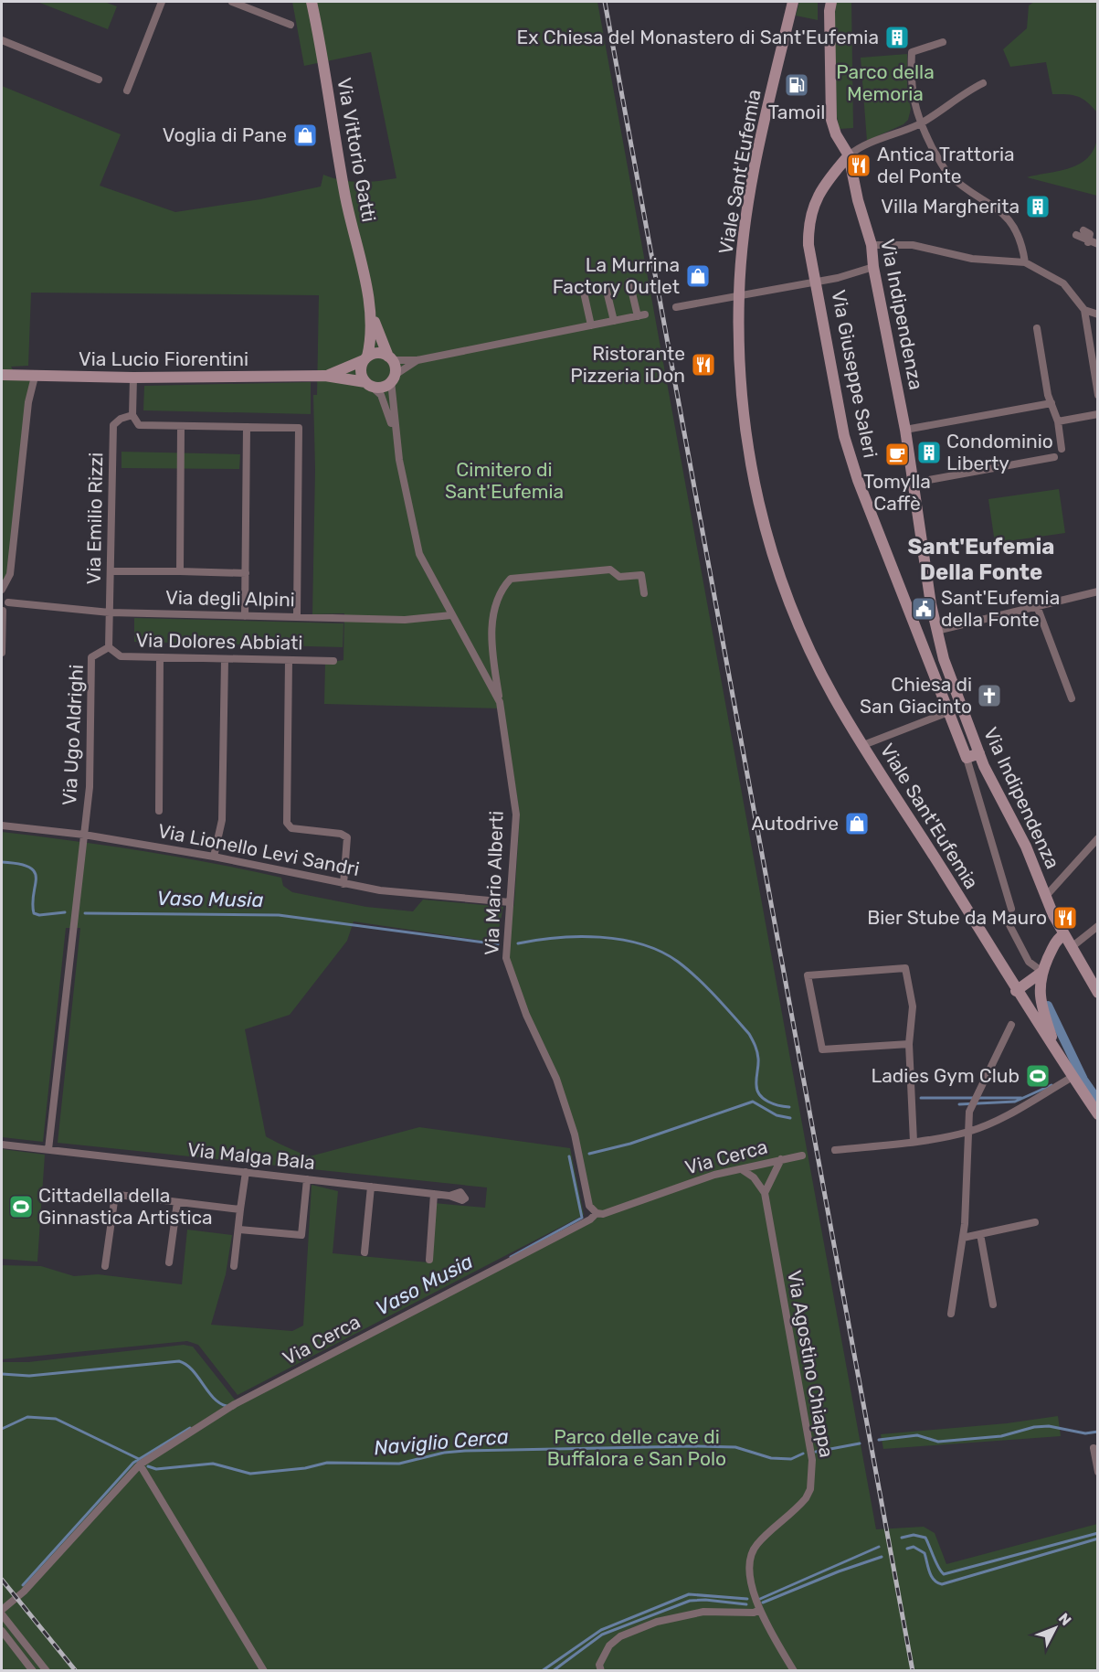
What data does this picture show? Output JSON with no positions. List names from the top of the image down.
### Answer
{
  "streets": {
    "street": [
      "Via Vittorio Gatti",
      "Viale Sant'Eufemia",
      "Via Indipendenza",
      "Via Lucio Fiorentini",
      "Via Giuseppe Saleri",
      "Via Emilio Rizzi",
      "Via degli Alpini",
      "Via Dolores Abbiati",
      "Via Ugo Aldrighi",
      "Via Lionello Levi Sandri",
      "Via Mario Alberti",
      "Via Malga Bala",
      "Via Cerca",
      "Via Agostino Chiappa"
    ]
  },
  "crossings": [
    ["Via Vittorio Gatti", "Via Lucio Fiorentini"],
    ["Via Vittorio Gatti", "Via Mario Alberti"],
    ["Via Indipendenza", "Via Giuseppe Saleri"],
    ["Via Lucio Fiorentini", "Via Mario Alberti"],
    ["Via Emilio Rizzi", "Via degli Alpini"],
    ["Via Emilio Rizzi", "Via Ugo Aldrighi"],
    ["Via degli Alpini", "Via Ugo Aldrighi"],
    ["Via degli Alpini", "Via Mario Alberti"],
    ["Via Dolores Abbiati", "Via Ugo Aldrighi"],
    ["Via Ugo Aldrighi", "Via Lionello Levi Sandri"],
    ["Via Lionello Levi Sandri", "Via Mario Alberti"],
    ["Via Mario Alberti", "Via Cerca"]
  ],
  "districts": ["Sant'Eufemia Della Fonte"],
  "water": ["Vaso Musia", "Naviglio Cerca"],
  "parks": ["Parco della Memoria", "Cimitero di Sant'Eufemia", "Parco delle cave di Buffalora e San Polo"],
  "places": {
    "building": ["Ex Chiesa del Monastero di Sant'Eufemia", "Villa Margherita", "Condominio Liberty"],
    "fuel station": ["Tamoil"],
    "shop": ["Voglia di Pane", "La Murrina Factory Outlet", "Autodrive"],
    "restaurant": ["Antica Trattoria del Ponte", "Ristorante Pizzeria iDon", "Bier Stube da Mauro"],
    "cafe": ["Tomylla Caffè"],
    "public building": ["Sant'Eufemia della Fonte"],
    "church": ["Chiesa di San Giacinto"],
    "sports": ["Ladies Gym Club", "Cittadella della Ginnastica Artistica"]
  },
  "north": "top right"
}
